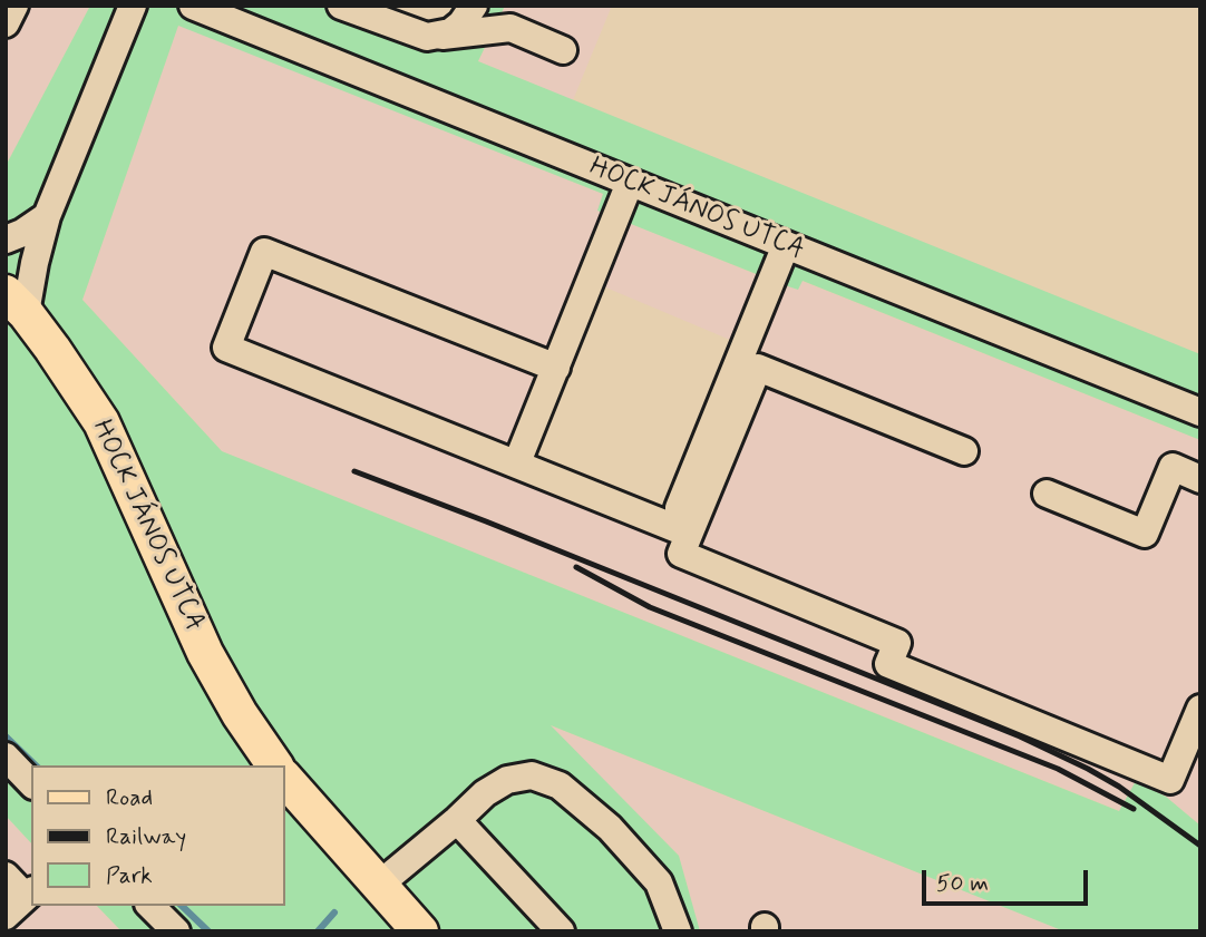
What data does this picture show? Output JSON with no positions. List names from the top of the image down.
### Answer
{
  "streets": {
    "main road": ["HOCK JÁNOS UTCA"]
  },
  "legend": ["Road", "Railway", "Park"],
  "scale_bar": "50 m"
}
